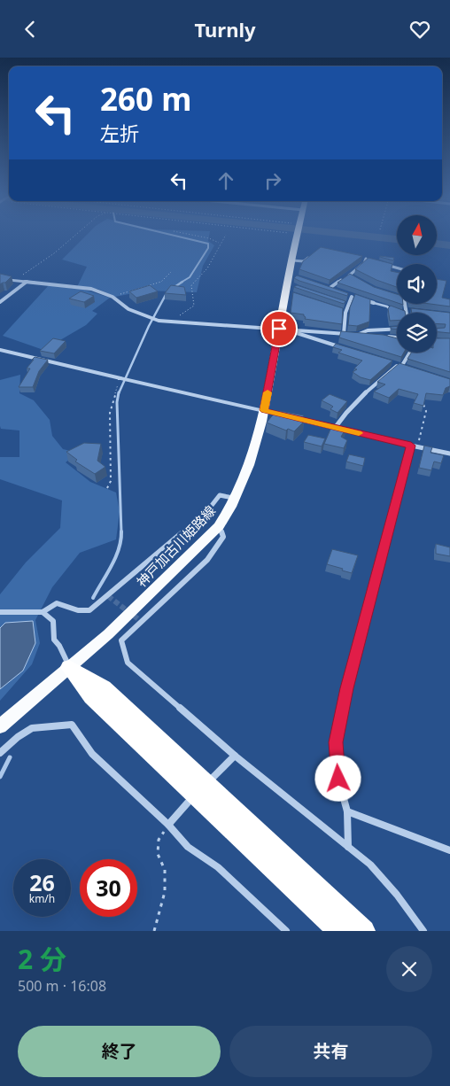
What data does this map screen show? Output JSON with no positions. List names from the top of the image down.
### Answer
{
  "streets": {
    "main road": ["神戸加古川姫路線"]
  },
  "north": "top",
  "page": {
    "header": "Turnly",
    "turn": ["260 m", "左折"],
    "speed": "26 km/h",
    "limit": "30",
    "heading": ["2 分", "500 m · 16:08"],
    "buttons": ["終了", "共有"]
  }
}
